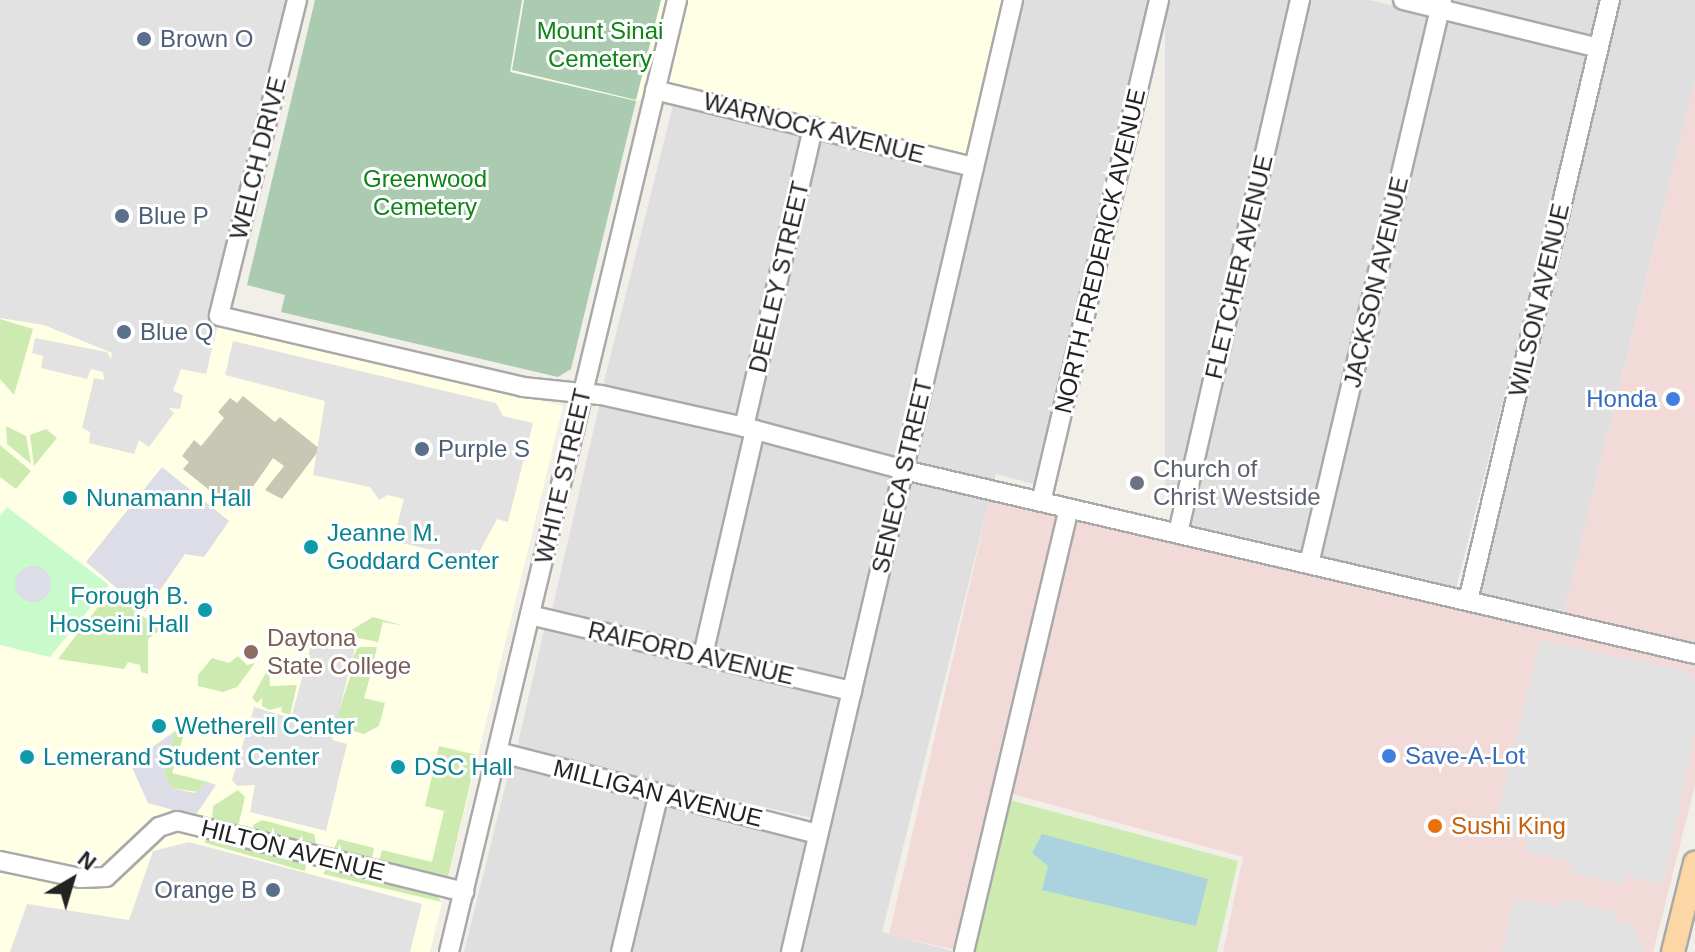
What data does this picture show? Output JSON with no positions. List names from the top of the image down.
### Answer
{
  "streets": {
    "street": [
      "WARNOCK AVENUE",
      "WELCH DRIVE",
      "NORTH FREDERICK AVENUE",
      "FLETCHER AVENUE",
      "DEELEY STREET",
      "JACKSON AVENUE",
      "WILSON AVENUE",
      "WHITE STREET",
      "SENECA STREET",
      "RAIFORD AVENUE",
      "MILLIGAN AVENUE",
      "HILTON AVENUE"
    ]
  },
  "crossings": [
    ["WARNOCK AVENUE", "DEELEY STREET"],
    ["WARNOCK AVENUE", "WHITE STREET"],
    ["WARNOCK AVENUE", "SENECA STREET"],
    ["WELCH DRIVE", "WHITE STREET"],
    ["DEELEY STREET", "RAIFORD AVENUE"],
    ["WHITE STREET", "RAIFORD AVENUE"],
    ["WHITE STREET", "MILLIGAN AVENUE"],
    ["WHITE STREET", "HILTON AVENUE"],
    ["SENECA STREET", "RAIFORD AVENUE"],
    ["SENECA STREET", "MILLIGAN AVENUE"]
  ],
  "parks": ["Mount Sinai Cemetery", "Greenwood Cemetery"],
  "places": [
    "Brown O",
    "Blue P",
    "Blue Q",
    "Honda",
    "Purple S",
    "Church of Christ Westside",
    "Nunamann Hall",
    "Jeanne M. Goddard Center",
    "Forough B. Hosseini Hall",
    "Daytona State College",
    "Wetherell Center",
    "Save-A-Lot",
    "Lemerand Student Center",
    "DSC Hall",
    "Sushi King",
    "Orange B"
  ],
  "north": "top right"
}
